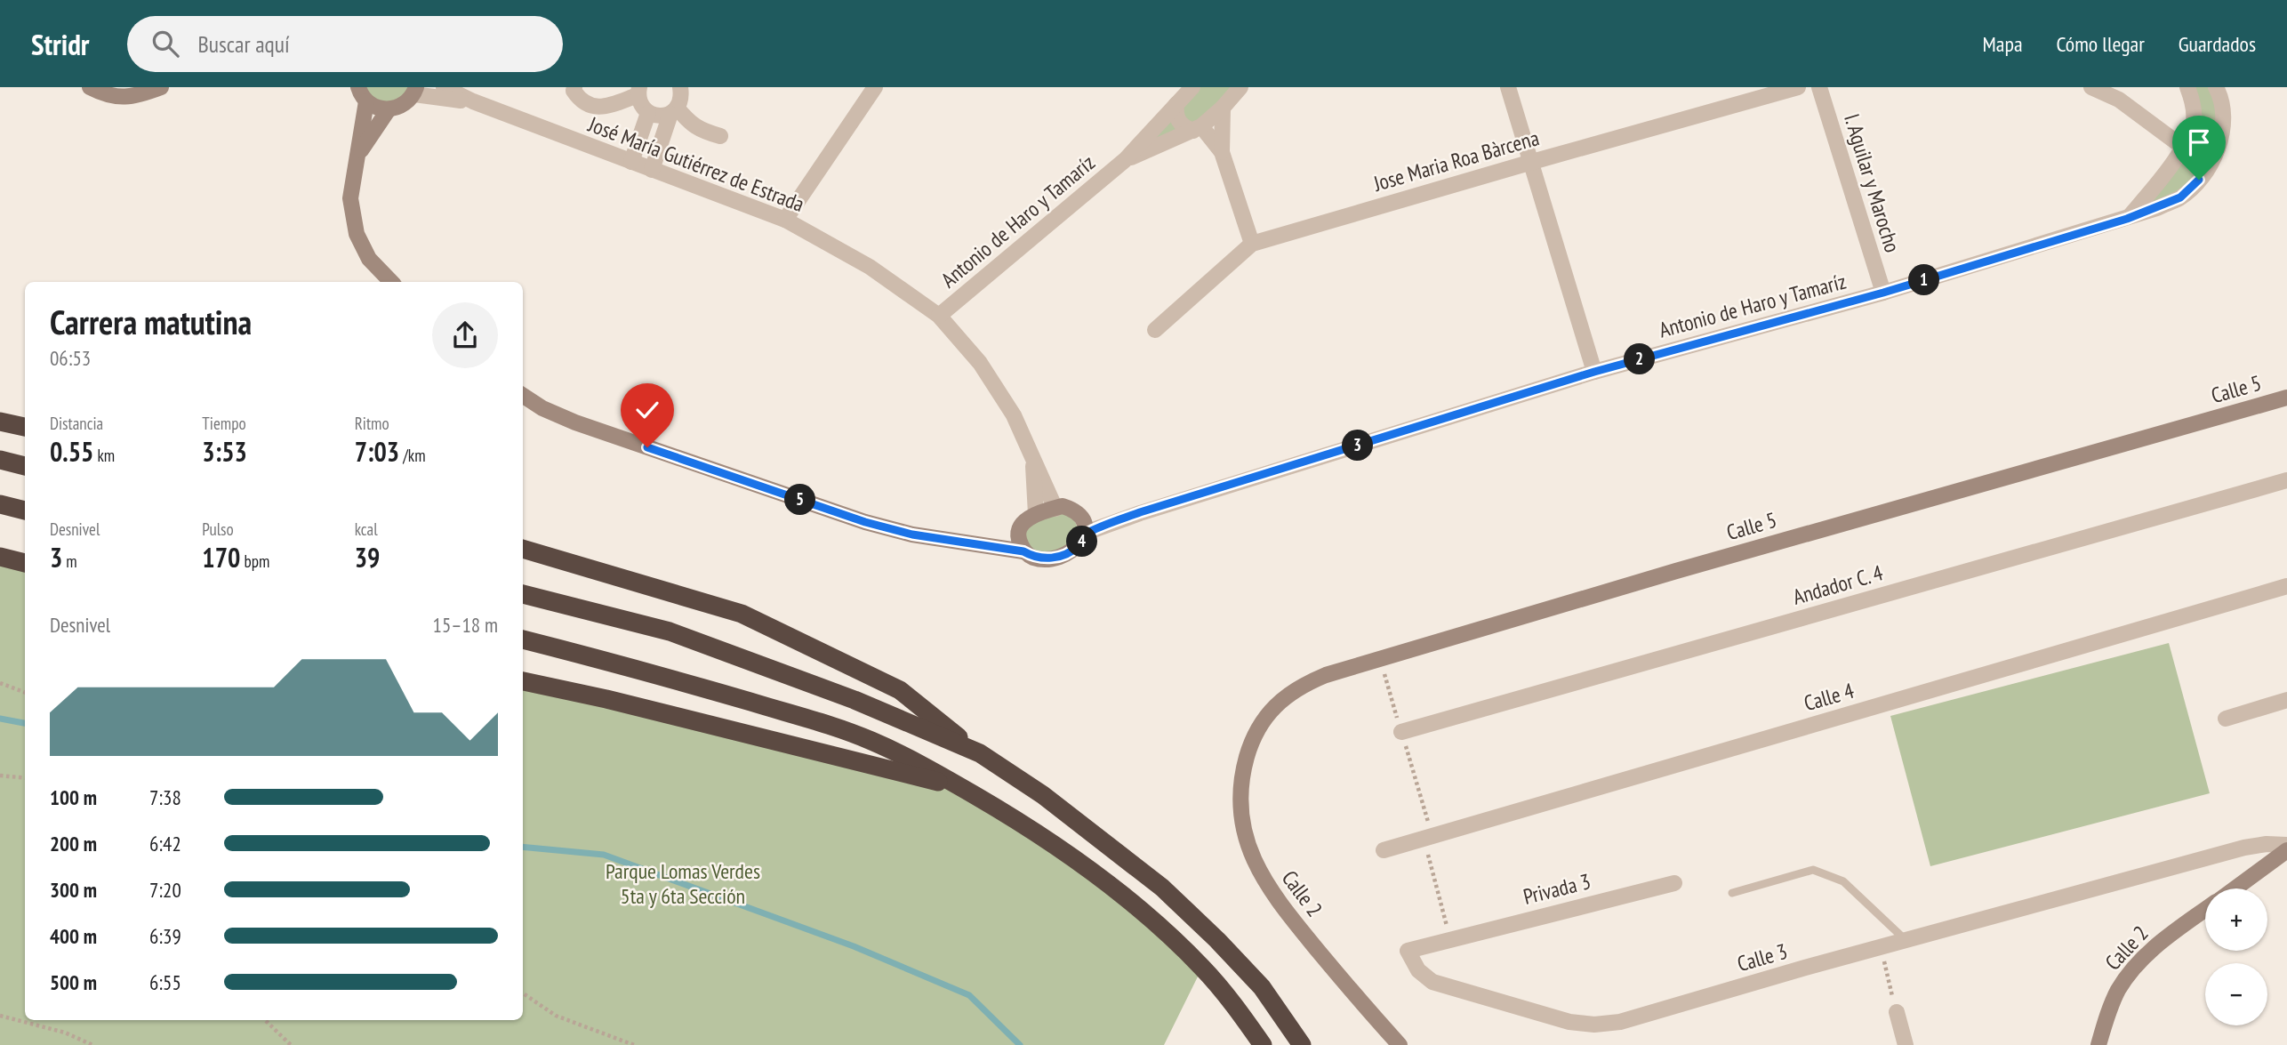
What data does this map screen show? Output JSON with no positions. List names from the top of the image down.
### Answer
{
  "streets": {
    "street": [
      "Jose Maria Roa Bàrcena",
      "José María Gutiérrez de Estrada",
      "I. Aguilar y Marocho",
      "Antonio de Haro y Tamaríz",
      "Calle 5",
      "Andador C. 4",
      "Calle 4",
      "Privada 3",
      "Calle 2",
      "Calle 3"
    ]
  },
  "crossings": [
    ["José María Gutiérrez de Estrada", "Antonio de Haro y Tamaríz"],
    ["I. Aguilar y Marocho", "Antonio de Haro y Tamaríz"],
    ["Calle 5", "Calle 2"],
    ["Privada 3", "Calle 3"]
  ],
  "parks": ["Parque Lomas Verdes 5ta y 6ta Sección"],
  "page": {
    "header": "Stridr",
    "search": "Buscar aquí",
    "nav": ["Mapa", "Cómo llegar", "Guardados"],
    "pins": [
      "1",
      "2",
      "3",
      "5",
      "4"
    ],
    "heading": ["Carrera matutina", "06:53"],
    "stats": [
      ["Distancia", "0.55 km"],
      ["Tiempo", "3:53"],
      ["Ritmo", "7:03 /km"],
      ["Desnivel", "3 m"],
      ["Pulso", "170 bpm"],
      ["kcal", "39"]
    ],
    "chart": ["Desnivel", "15–18 m"],
    "list": [
      {
        "name": "100 m",
        "note": "7:38"
      },
      {
        "name": "200 m",
        "note": "6:42"
      },
      {
        "name": "300 m",
        "note": "7:20"
      },
      {
        "name": "400 m",
        "note": "6:39"
      },
      {
        "name": "500 m",
        "note": "6:55"
      }
    ],
    "map_buttons": ["+", "−"]
  }
}
